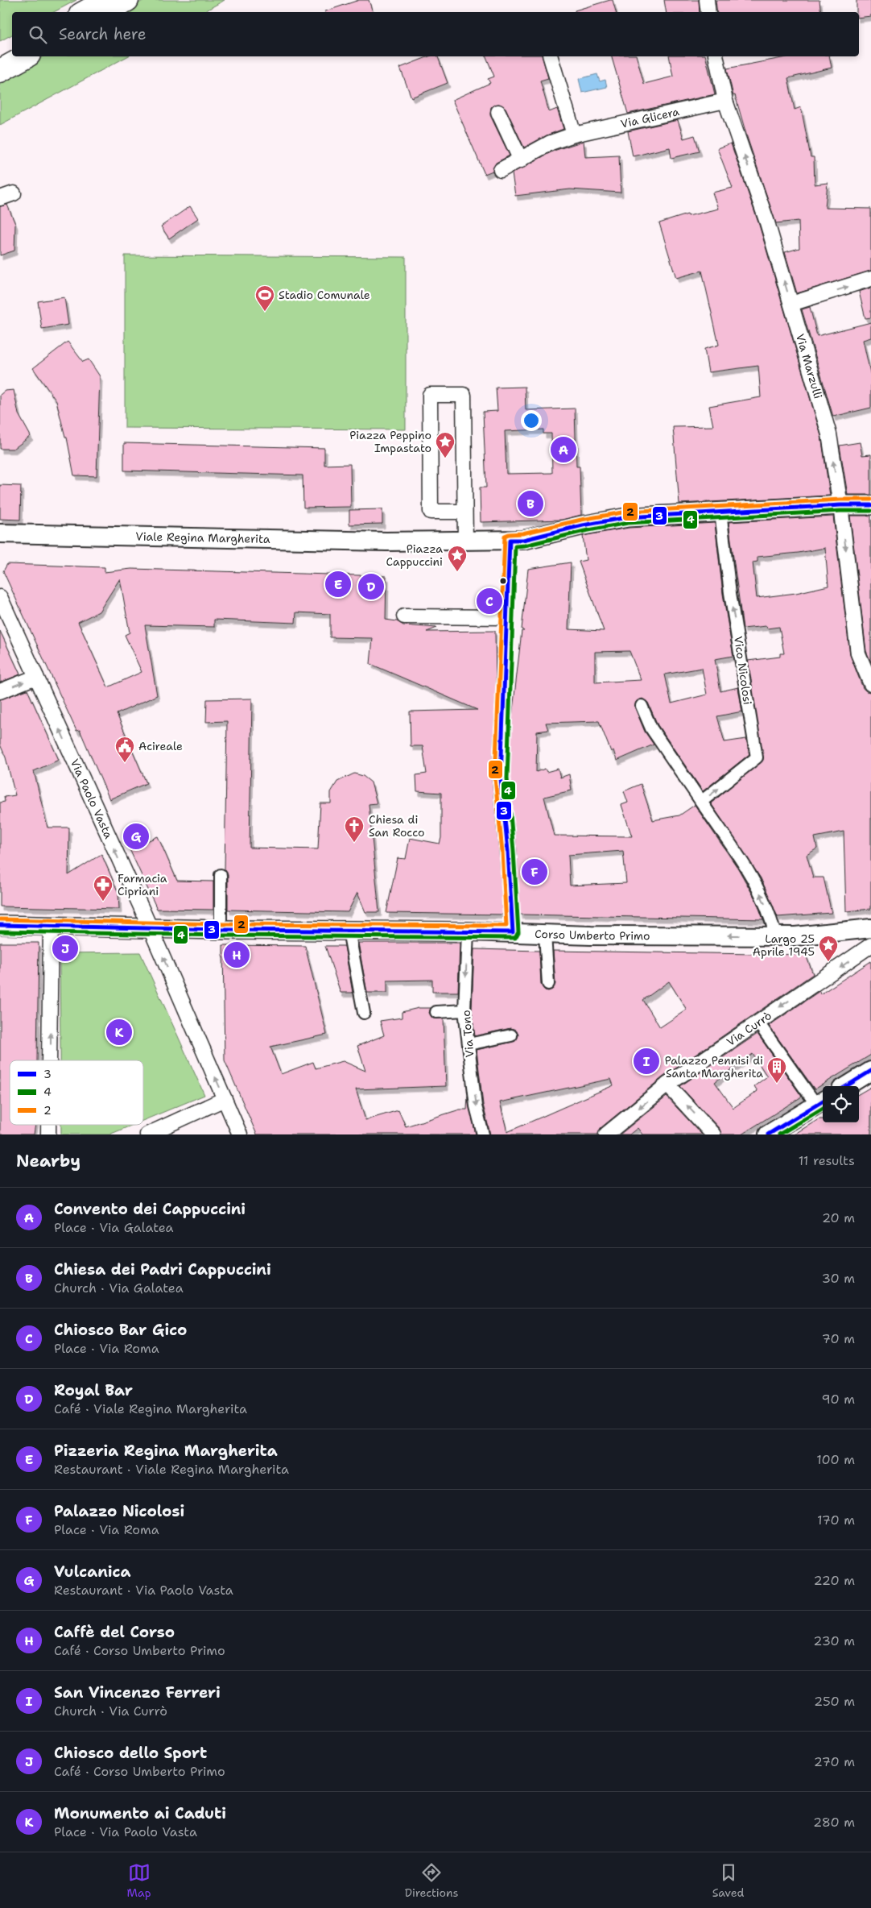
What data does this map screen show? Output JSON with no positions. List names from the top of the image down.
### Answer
{
  "streets": {
    "street": [
      "Via Glicera",
      "Via Marzulli",
      "Viale Regina Margherita",
      "Vico Nicolosi",
      "Via Paolo Vasta",
      "Corso Umberto Primo",
      "Via Currò",
      "Via Tono"
    ]
  },
  "crossings": [
    ["Via Glicera", "Via Marzulli"],
    ["Via Marzulli", "Viale Regina Margherita"],
    ["Viale Regina Margherita", "Vico Nicolosi"],
    ["Via Paolo Vasta", "Corso Umberto Primo"],
    ["Corso Umberto Primo", "Via Tono"]
  ],
  "one_way": ["Vico Nicolosi", "Via Currò", "Via Tono"],
  "places": {
    "sports": ["Stadio Comunale"],
    "place": ["Piazza Peppino Impastato", "Piazza Cappuccini", "Largo 25 Aprile 1945"],
    "public building": ["Acireale"],
    "church": ["Chiesa di San Rocco"],
    "pharmacy": ["Farmacia Cipriani"],
    "building": ["Palazzo Pennisi di Santa Margherita"]
  },
  "lines": ["transit line 2", "transit line 3", "transit line 4"],
  "legend": ["3", "4", "2"],
  "page": {
    "search": "Search here",
    "pins": [
      "A",
      "B",
      "E",
      "D",
      "C",
      "G",
      "F",
      "J",
      "H",
      "K",
      "I"
    ],
    "heading": ["Nearby", "11 results"],
    "list": [
      {
        "mark": "A",
        "name": "Convento dei Cappuccini",
        "note": "Place · Via Galatea",
        "value": "20 m"
      },
      {
        "mark": "B",
        "name": "Chiesa dei Padri Cappuccini",
        "note": "Church · Via Galatea",
        "value": "30 m"
      },
      {
        "mark": "C",
        "name": "Chiosco Bar Gico",
        "note": "Place · Via Roma",
        "value": "70 m"
      },
      {
        "mark": "D",
        "name": "Royal Bar",
        "note": "Café · Viale Regina Margherita",
        "value": "90 m"
      },
      {
        "mark": "E",
        "name": "Pizzeria Regina Margherita",
        "note": "Restaurant · Viale Regina Margherita",
        "value": "100 m"
      },
      {
        "mark": "F",
        "name": "Palazzo Nicolosi",
        "note": "Place · Via Roma",
        "value": "170 m"
      },
      {
        "mark": "G",
        "name": "Vulcanica",
        "note": "Restaurant · Via Paolo Vasta",
        "value": "220 m"
      },
      {
        "mark": "H",
        "name": "Caffè del Corso",
        "note": "Café · Corso Umberto Primo",
        "value": "230 m"
      },
      {
        "mark": "I",
        "name": "San Vincenzo Ferreri",
        "note": "Church · Via Currò",
        "value": "250 m"
      },
      {
        "mark": "J",
        "name": "Chiosco dello Sport",
        "note": "Café · Corso Umberto Primo",
        "value": "270 m"
      },
      {
        "mark": "K",
        "name": "Monumento ai Caduti",
        "note": "Place · Via Paolo Vasta",
        "value": "280 m"
      }
    ],
    "nav": ["Map", "Directions", "Saved"]
  }
}
